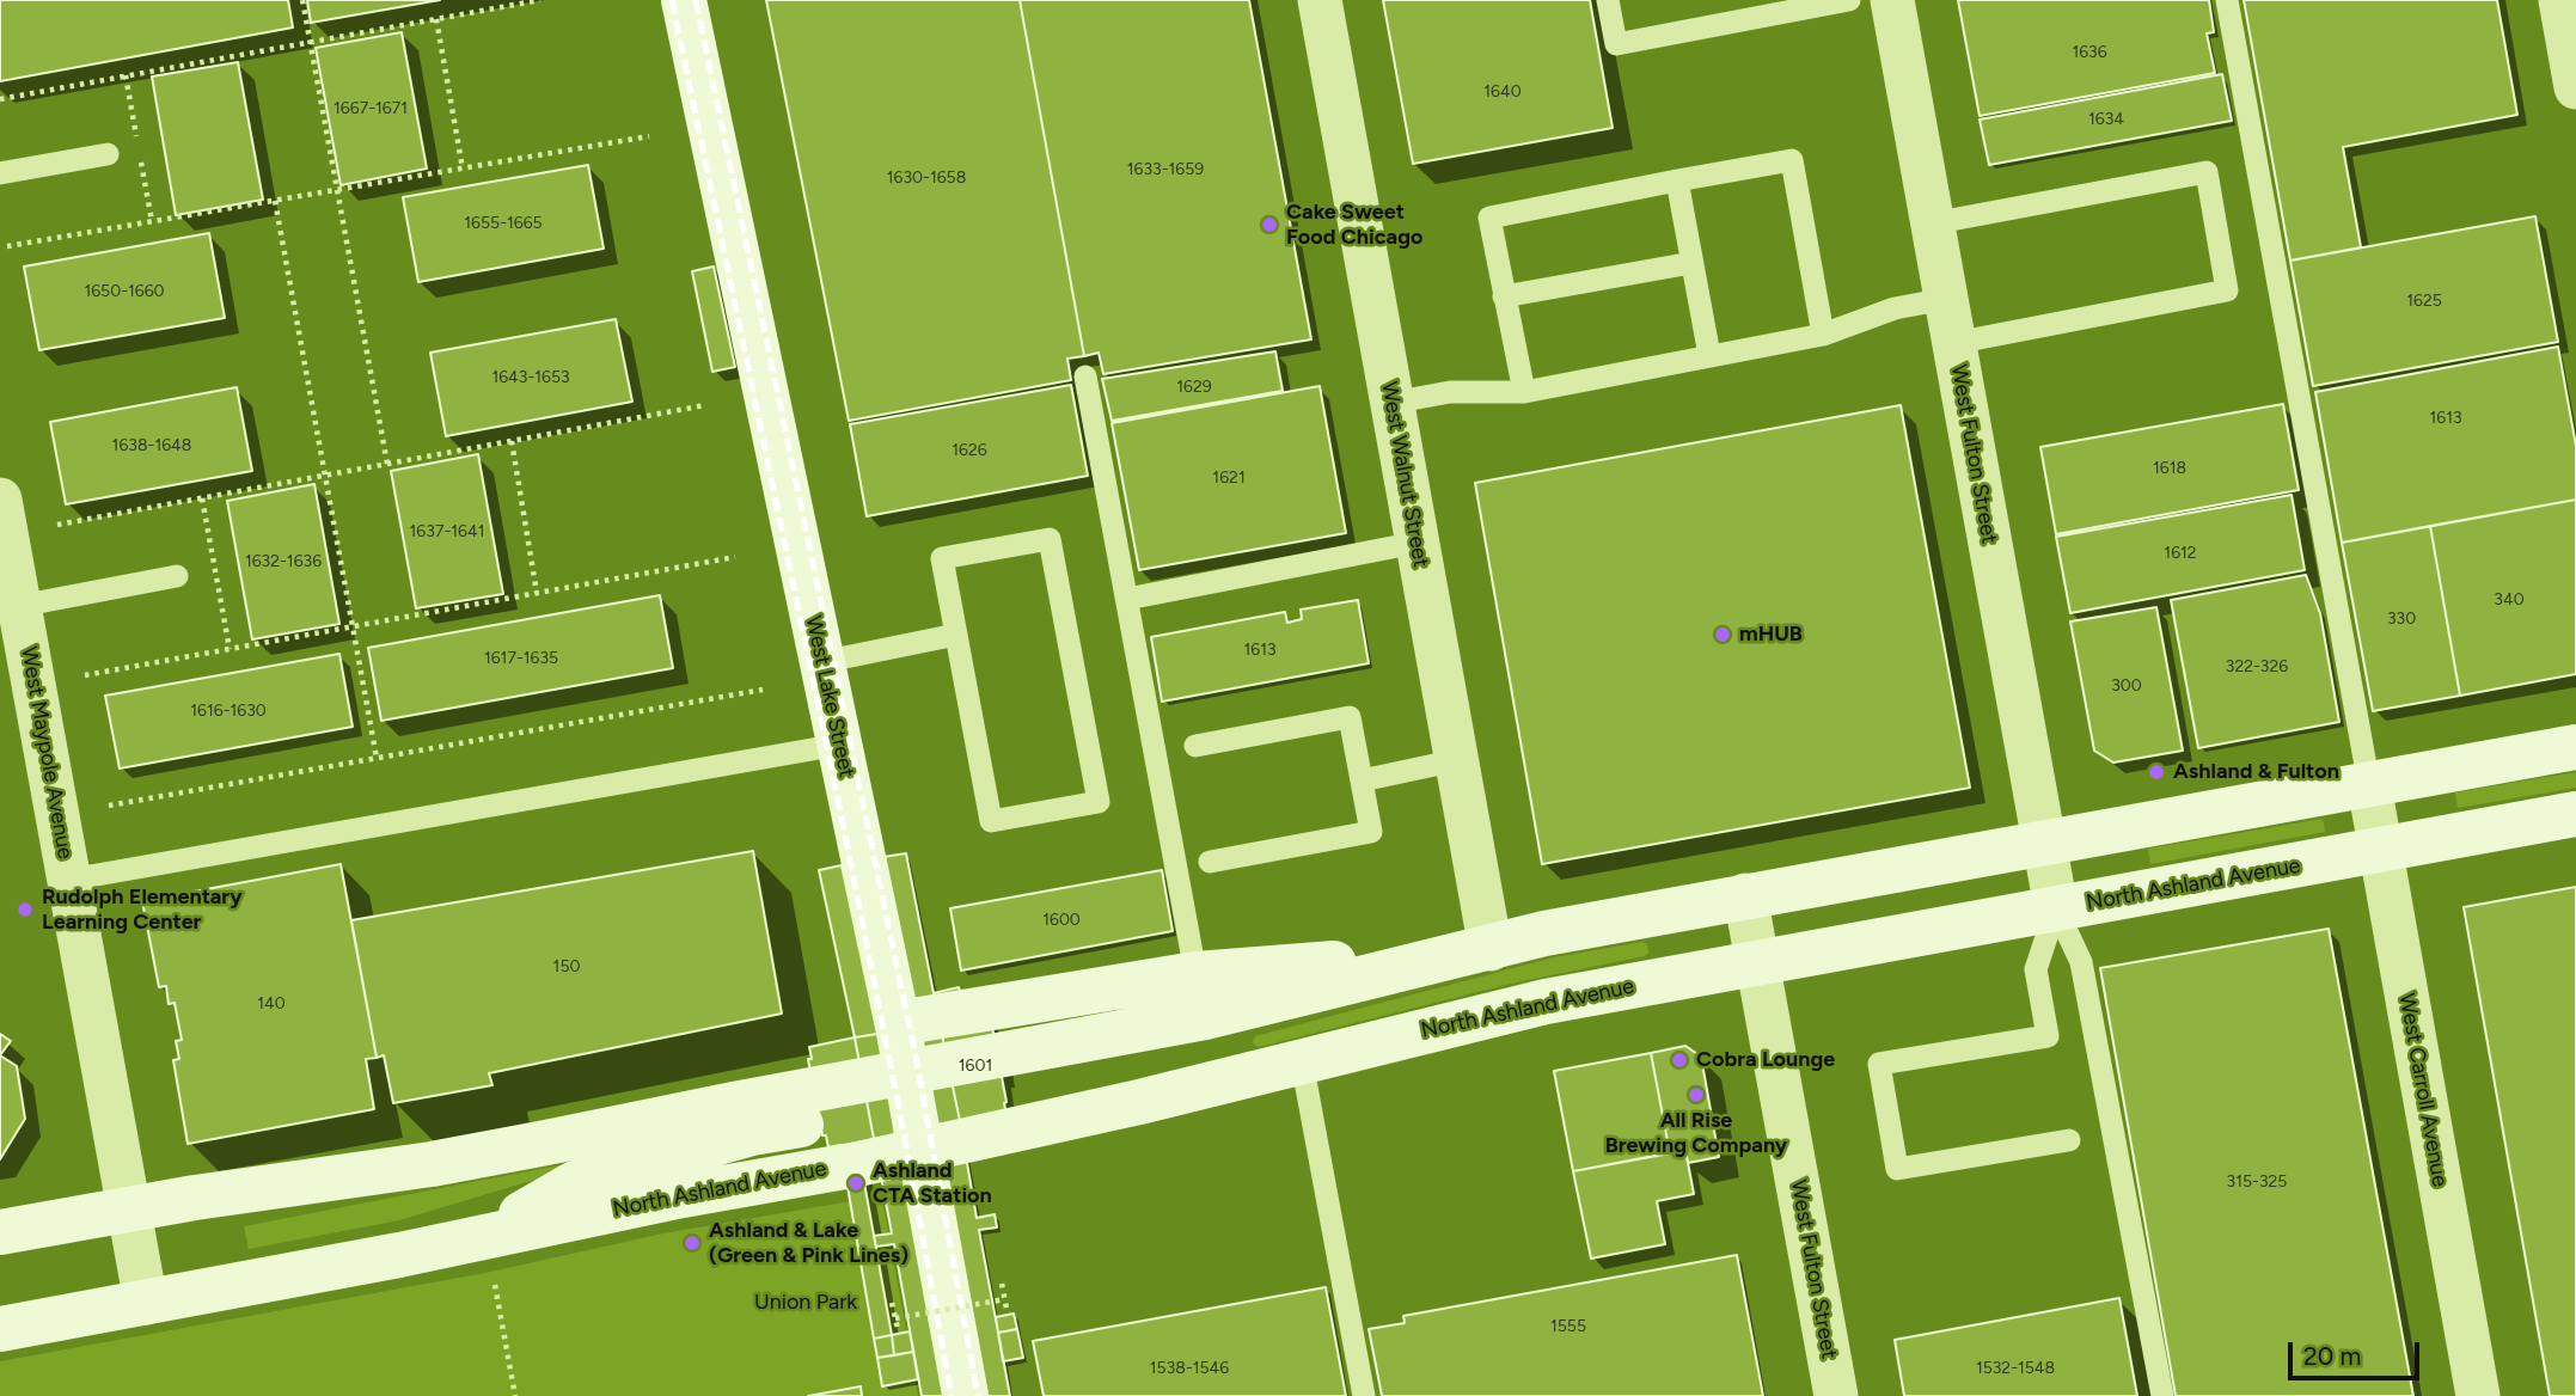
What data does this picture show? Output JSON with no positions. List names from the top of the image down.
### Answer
{
  "streets": {
    "main road": ["West Lake Street", "North Ashland Avenue"],
    "street": [
      "West Fulton Street",
      "West Walnut Street",
      "West Maypole Avenue",
      "West Carroll Avenue"
    ]
  },
  "crossings": [
    ["West Fulton Street", "North Ashland Avenue"],
    ["West Walnut Street", "North Ashland Avenue"],
    ["West Lake Street", "North Ashland Avenue"],
    ["West Maypole Avenue", "North Ashland Avenue"],
    ["North Ashland Avenue", "West Carroll Avenue"]
  ],
  "parks": ["Union Park"],
  "places": [
    "Cake Sweet Food Chicago",
    "mHUB",
    "Ashland & Fulton",
    "Rudolph Elementary Learning Center",
    "Cobra Lounge",
    "All Rise Brewing Company",
    "Ashland CTA Station",
    "Ashland & Lake (Green & Pink Lines)"
  ],
  "house_numbers": [
    "1636",
    "1640",
    "1667-1671",
    "1634",
    "1633-1659",
    "1630-1658",
    "1655-1665",
    "1650-1660",
    "1625",
    "1643-1653",
    "1629",
    "1613",
    "1638-1648",
    "1626",
    "1618",
    "1621",
    "1637-1641",
    "1612",
    "1632-1636",
    "340",
    "330",
    "1613",
    "1617-1635",
    "322-326",
    "300",
    "1616-1630",
    "1600",
    "150",
    "140",
    "1601",
    "315-325",
    "1555",
    "1538-1546",
    "1532-1548"
  ],
  "scale_bar": "20 m"
}
